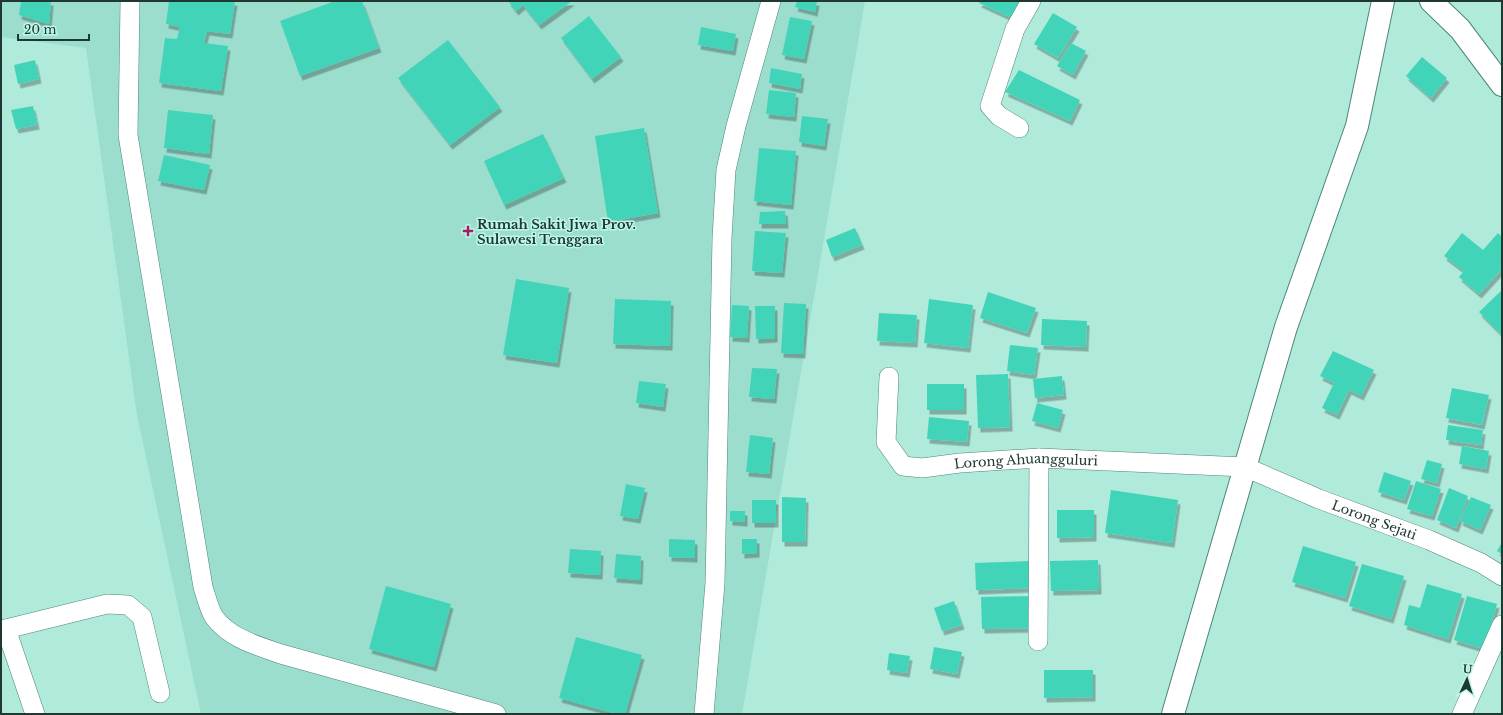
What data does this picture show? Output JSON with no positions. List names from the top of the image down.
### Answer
{
  "streets": {
    "street": ["Lorong Ahuangguluri", "Lorong Sejati"]
  },
  "crossings": [
    ["Lorong Ahuangguluri", "Lorong Sejati"]
  ],
  "places": {
    "health": ["Rumah Sakit Jiwa Prov. Sulawesi Tenggara"]
  },
  "scale_bar": "20 m",
  "north": "top"
}
